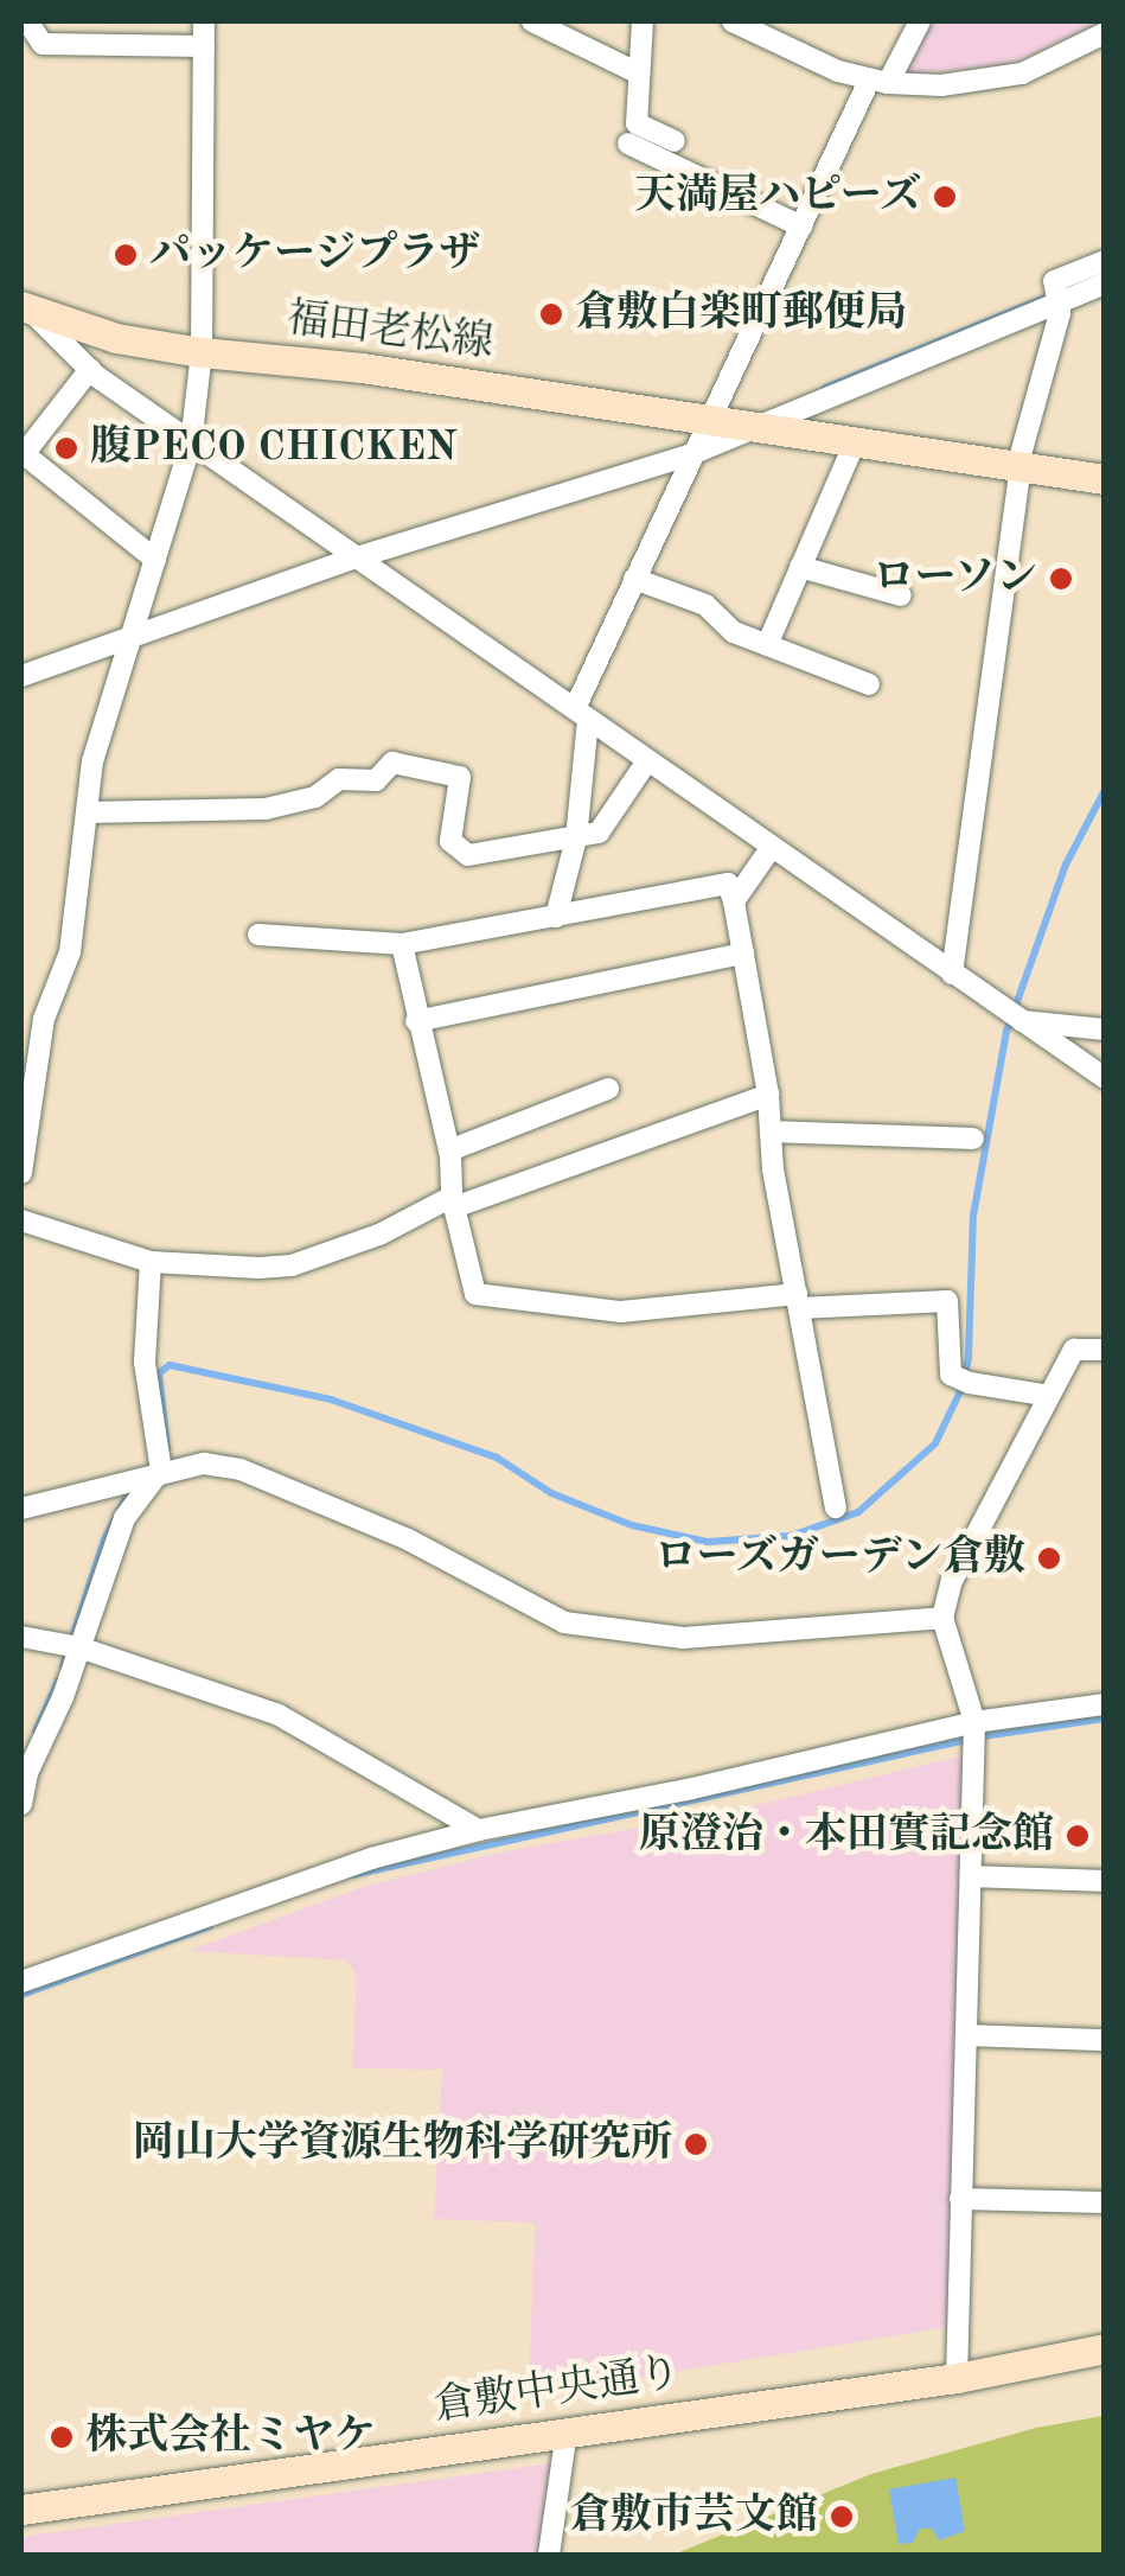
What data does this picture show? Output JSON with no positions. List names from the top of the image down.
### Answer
{
  "streets": {
    "street": ["福田老松線", "倉敷中央通り"]
  },
  "places": [
    "天満屋ハピーズ",
    "パッケージプラザ",
    "倉敷白楽町郵便局",
    "腹PECO CHICKEN",
    "ローソン",
    "ローズガーデン倉敷",
    "原澄治・本田實記念館",
    "岡山大学資源生物科学研究所",
    "株式会社ミヤケ",
    "倉敷市芸文館"
  ]
}
